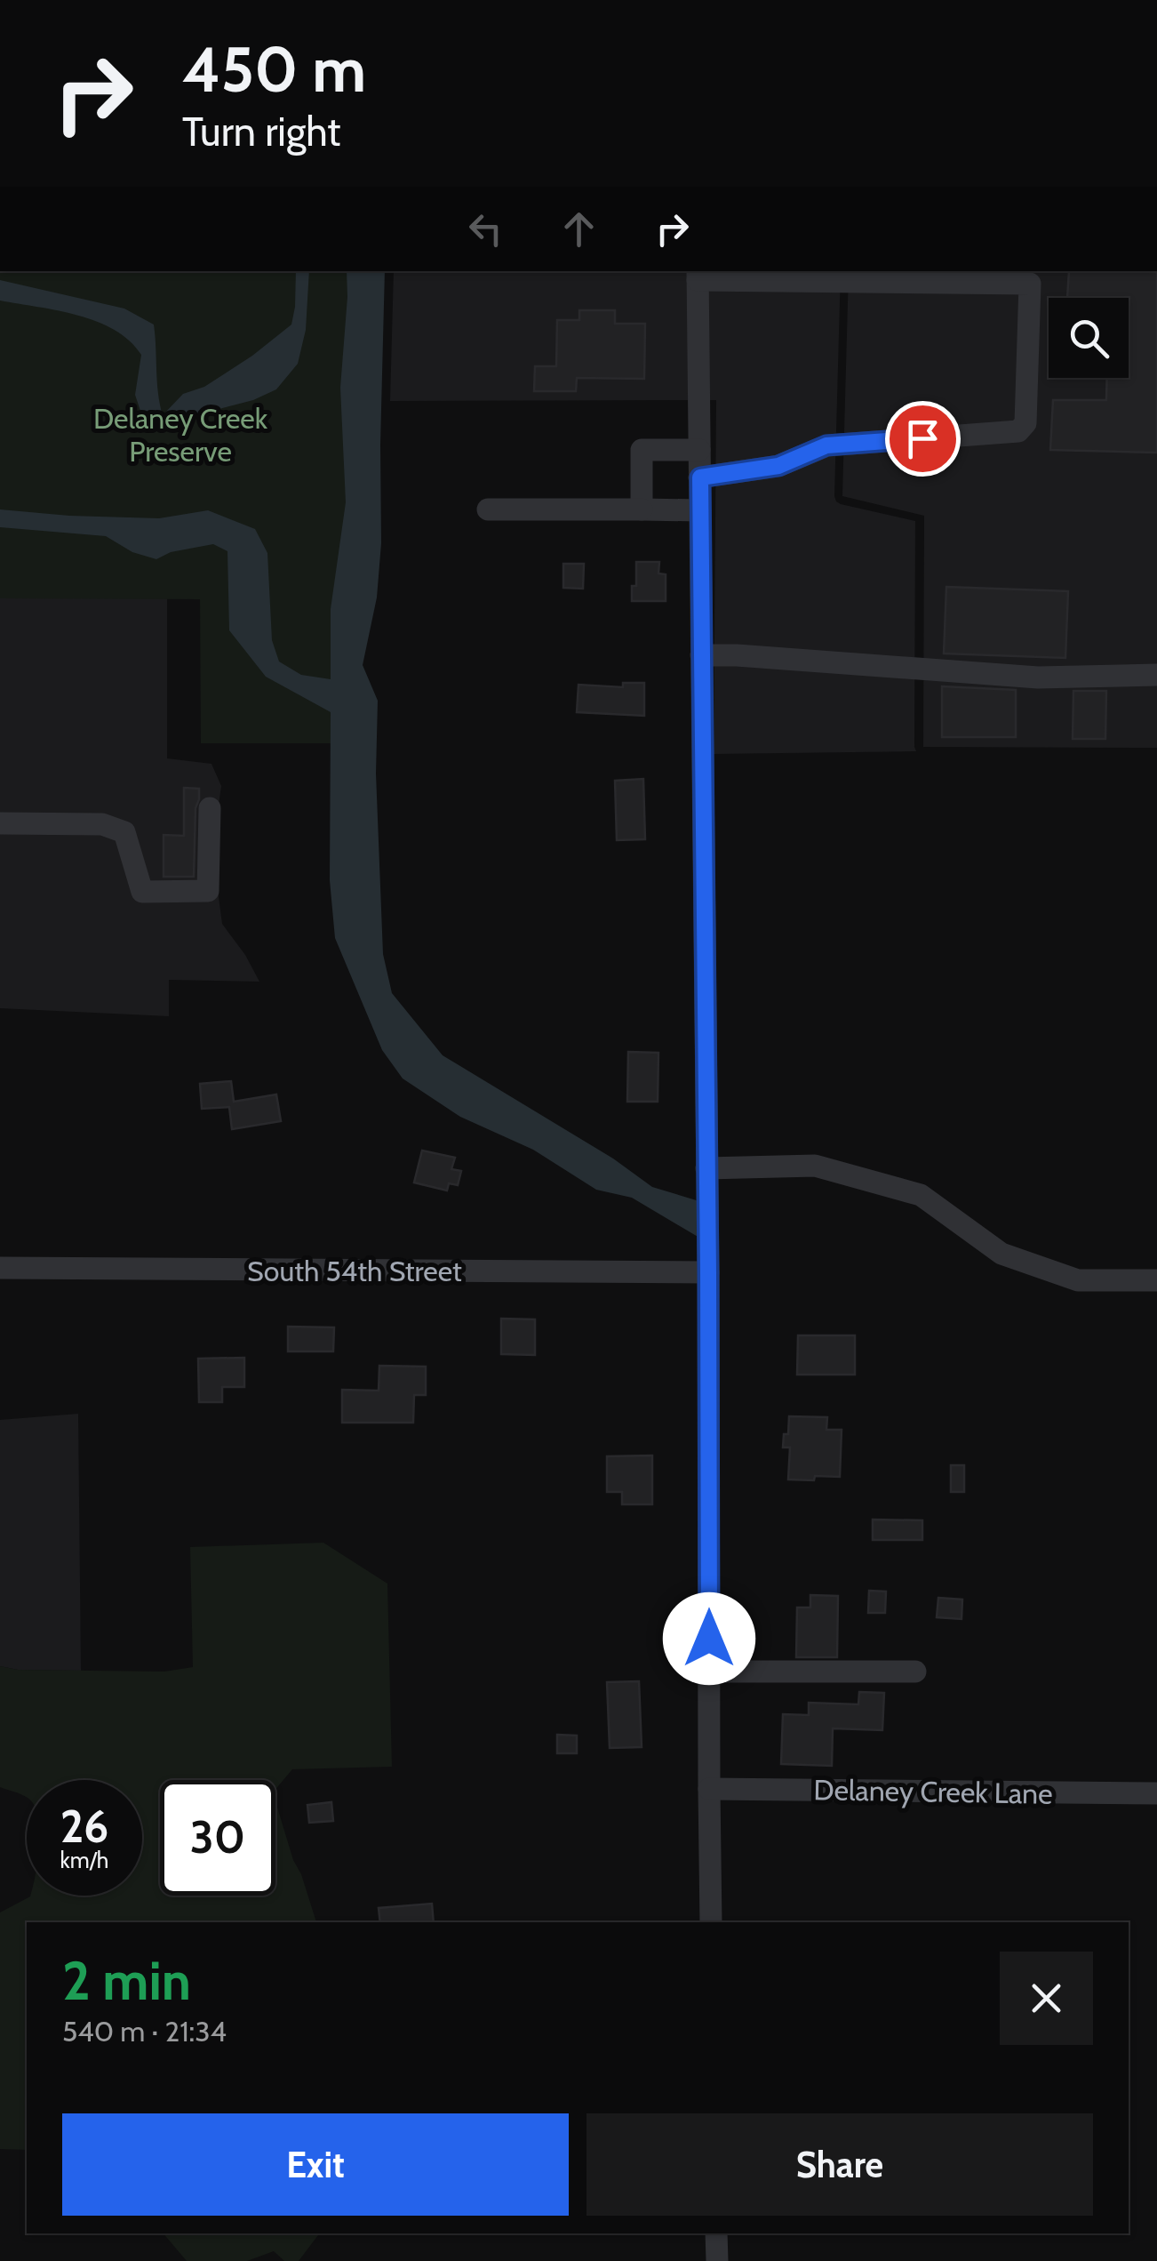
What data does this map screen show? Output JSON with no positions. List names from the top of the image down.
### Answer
{
  "streets": {
    "street": ["South 54th Street", "Delaney Creek Lane"]
  },
  "parks": ["Delaney Creek Preserve"],
  "page": {
    "turn": ["450 m", "Turn right"],
    "speed": "26 km/h",
    "limit": "30",
    "heading": ["2 min", "540 m · 21:34"],
    "buttons": ["Exit", "Share"]
  }
}
